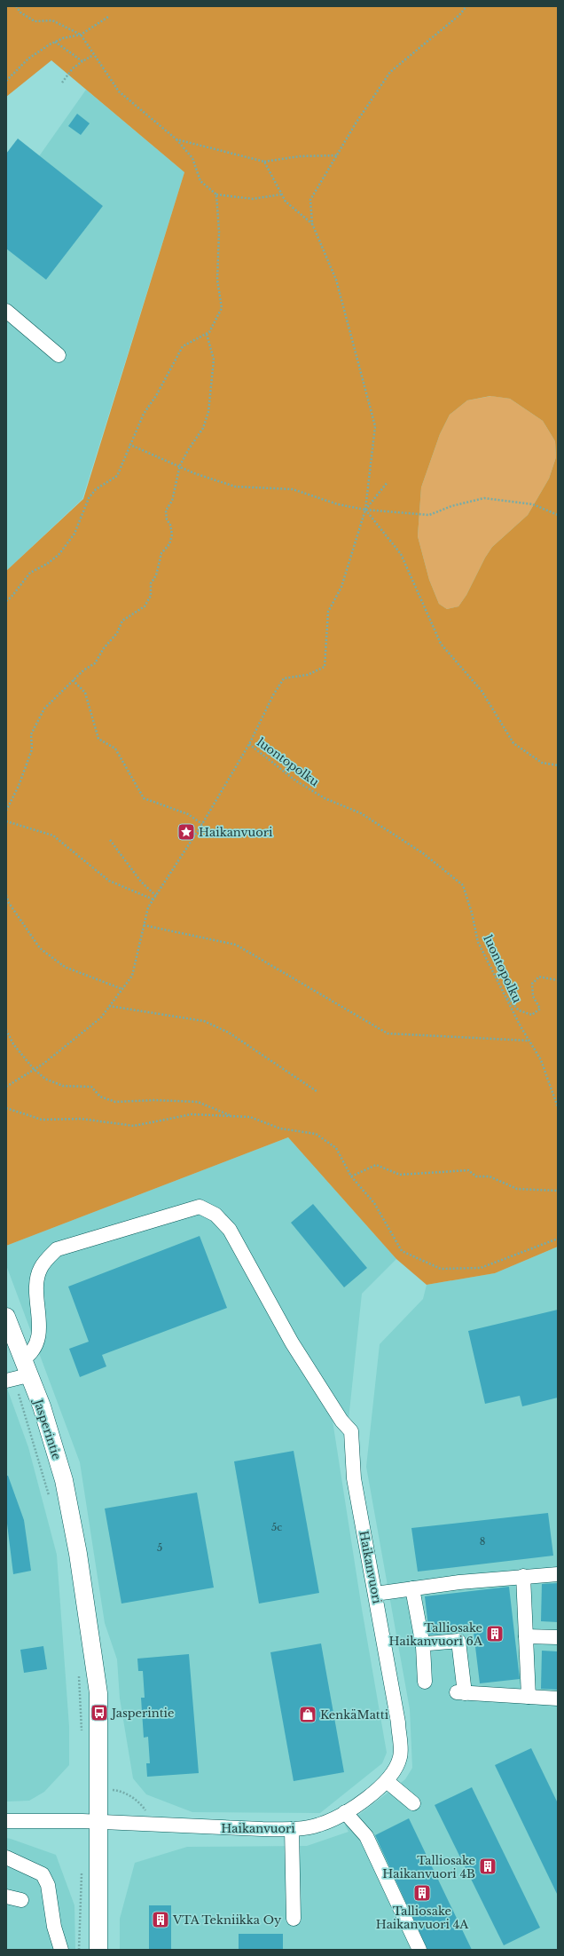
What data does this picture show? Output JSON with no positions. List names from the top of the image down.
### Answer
{
  "streets": {
    "main road": ["Jasperintie"],
    "street": ["Haikanvuori"],
    "path": ["luontopolku"]
  },
  "crossings": [
    ["Jasperintie", "Haikanvuori"]
  ],
  "places": {
    "place": ["Haikanvuori"],
    "building": [
      "Talliosake Haikanvuori 6A",
      "Talliosake Haikanvuori 4B",
      "Talliosake Haikanvuori 4A",
      "VTA Tekniikka Oy"
    ],
    "bus stop": ["Jasperintie"],
    "shop": ["KenkäMatti"]
  },
  "house_numbers": ["5c", "8", "5"]
}
